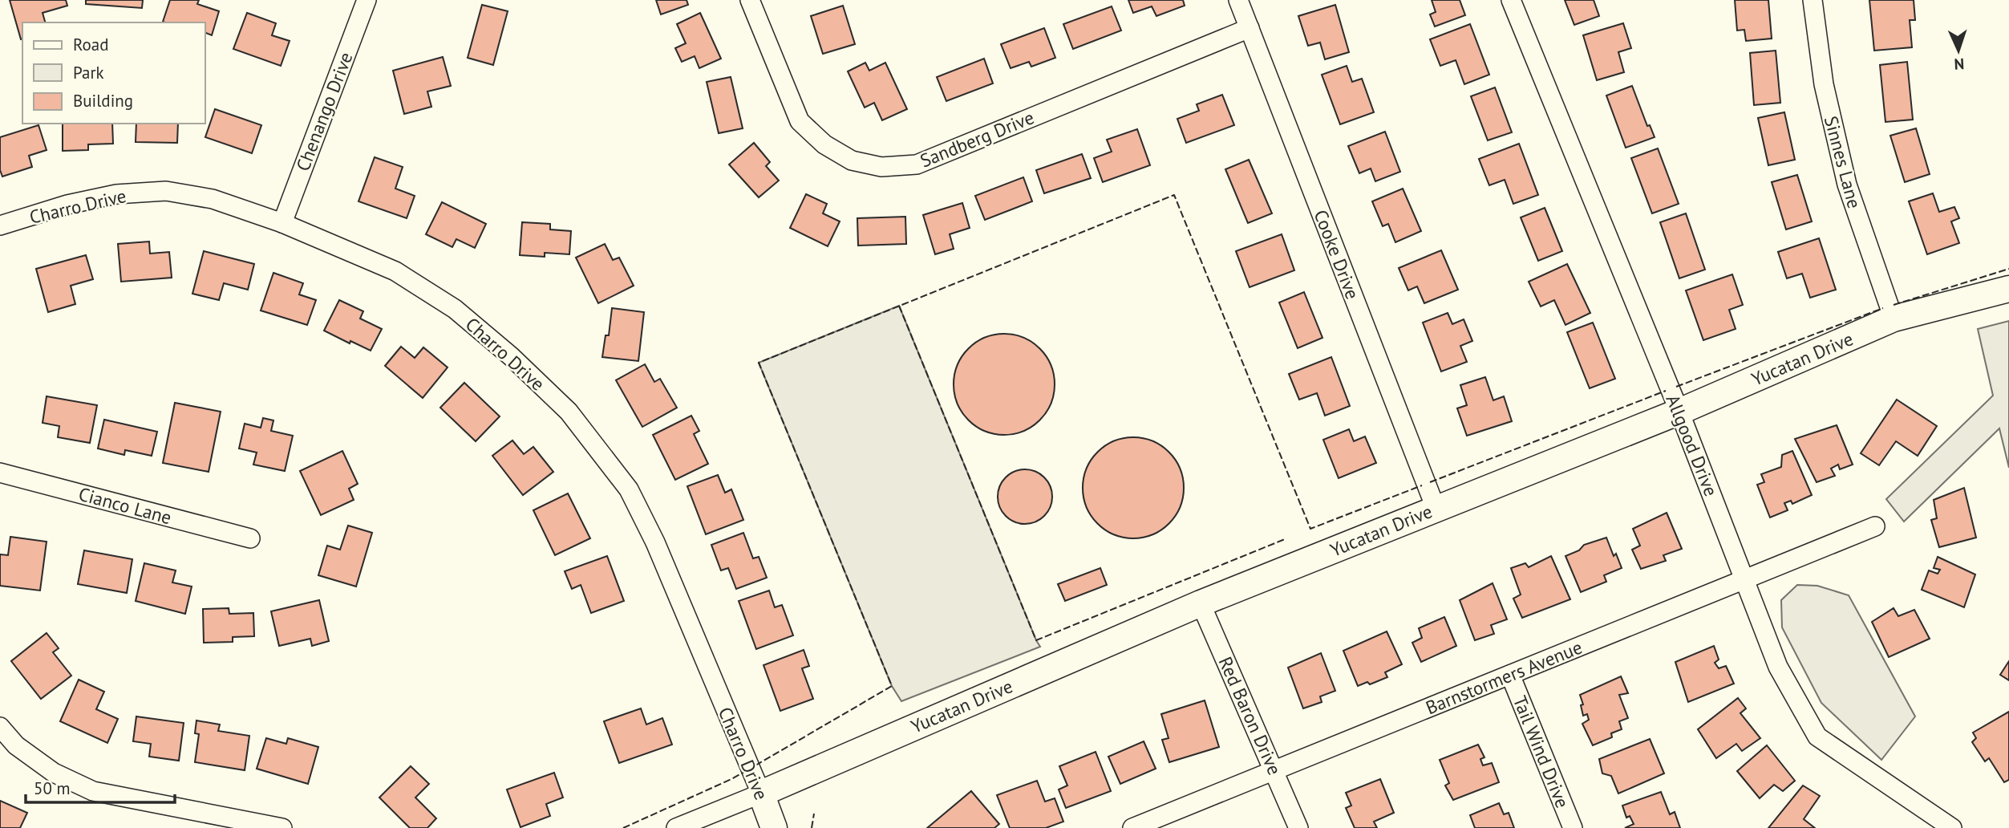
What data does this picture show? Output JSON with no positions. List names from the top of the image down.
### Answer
{
  "streets": {
    "street": [
      "Chenango Drive",
      "Sandberg Drive",
      "Sinnes Lane",
      "Charro Drive",
      "Cooke Drive",
      "Yucatan Drive",
      "Allgood Drive",
      "Cianco Lane",
      "Barnstormers Avenue",
      "Red Baron Drive",
      "Tail Wind Drive"
    ]
  },
  "crossings": [
    ["Chenango Drive", "Charro Drive"],
    ["Sandberg Drive", "Cooke Drive"],
    ["Sinnes Lane", "Yucatan Drive"],
    ["Charro Drive", "Yucatan Drive"],
    ["Cooke Drive", "Yucatan Drive"],
    ["Yucatan Drive", "Allgood Drive"],
    ["Yucatan Drive", "Red Baron Drive"],
    ["Allgood Drive", "Barnstormers Avenue"],
    ["Barnstormers Avenue", "Red Baron Drive"],
    ["Barnstormers Avenue", "Tail Wind Drive"]
  ],
  "legend": ["Road", "Park", "Building"],
  "scale_bar": "50 m",
  "north": "bottom"
}
